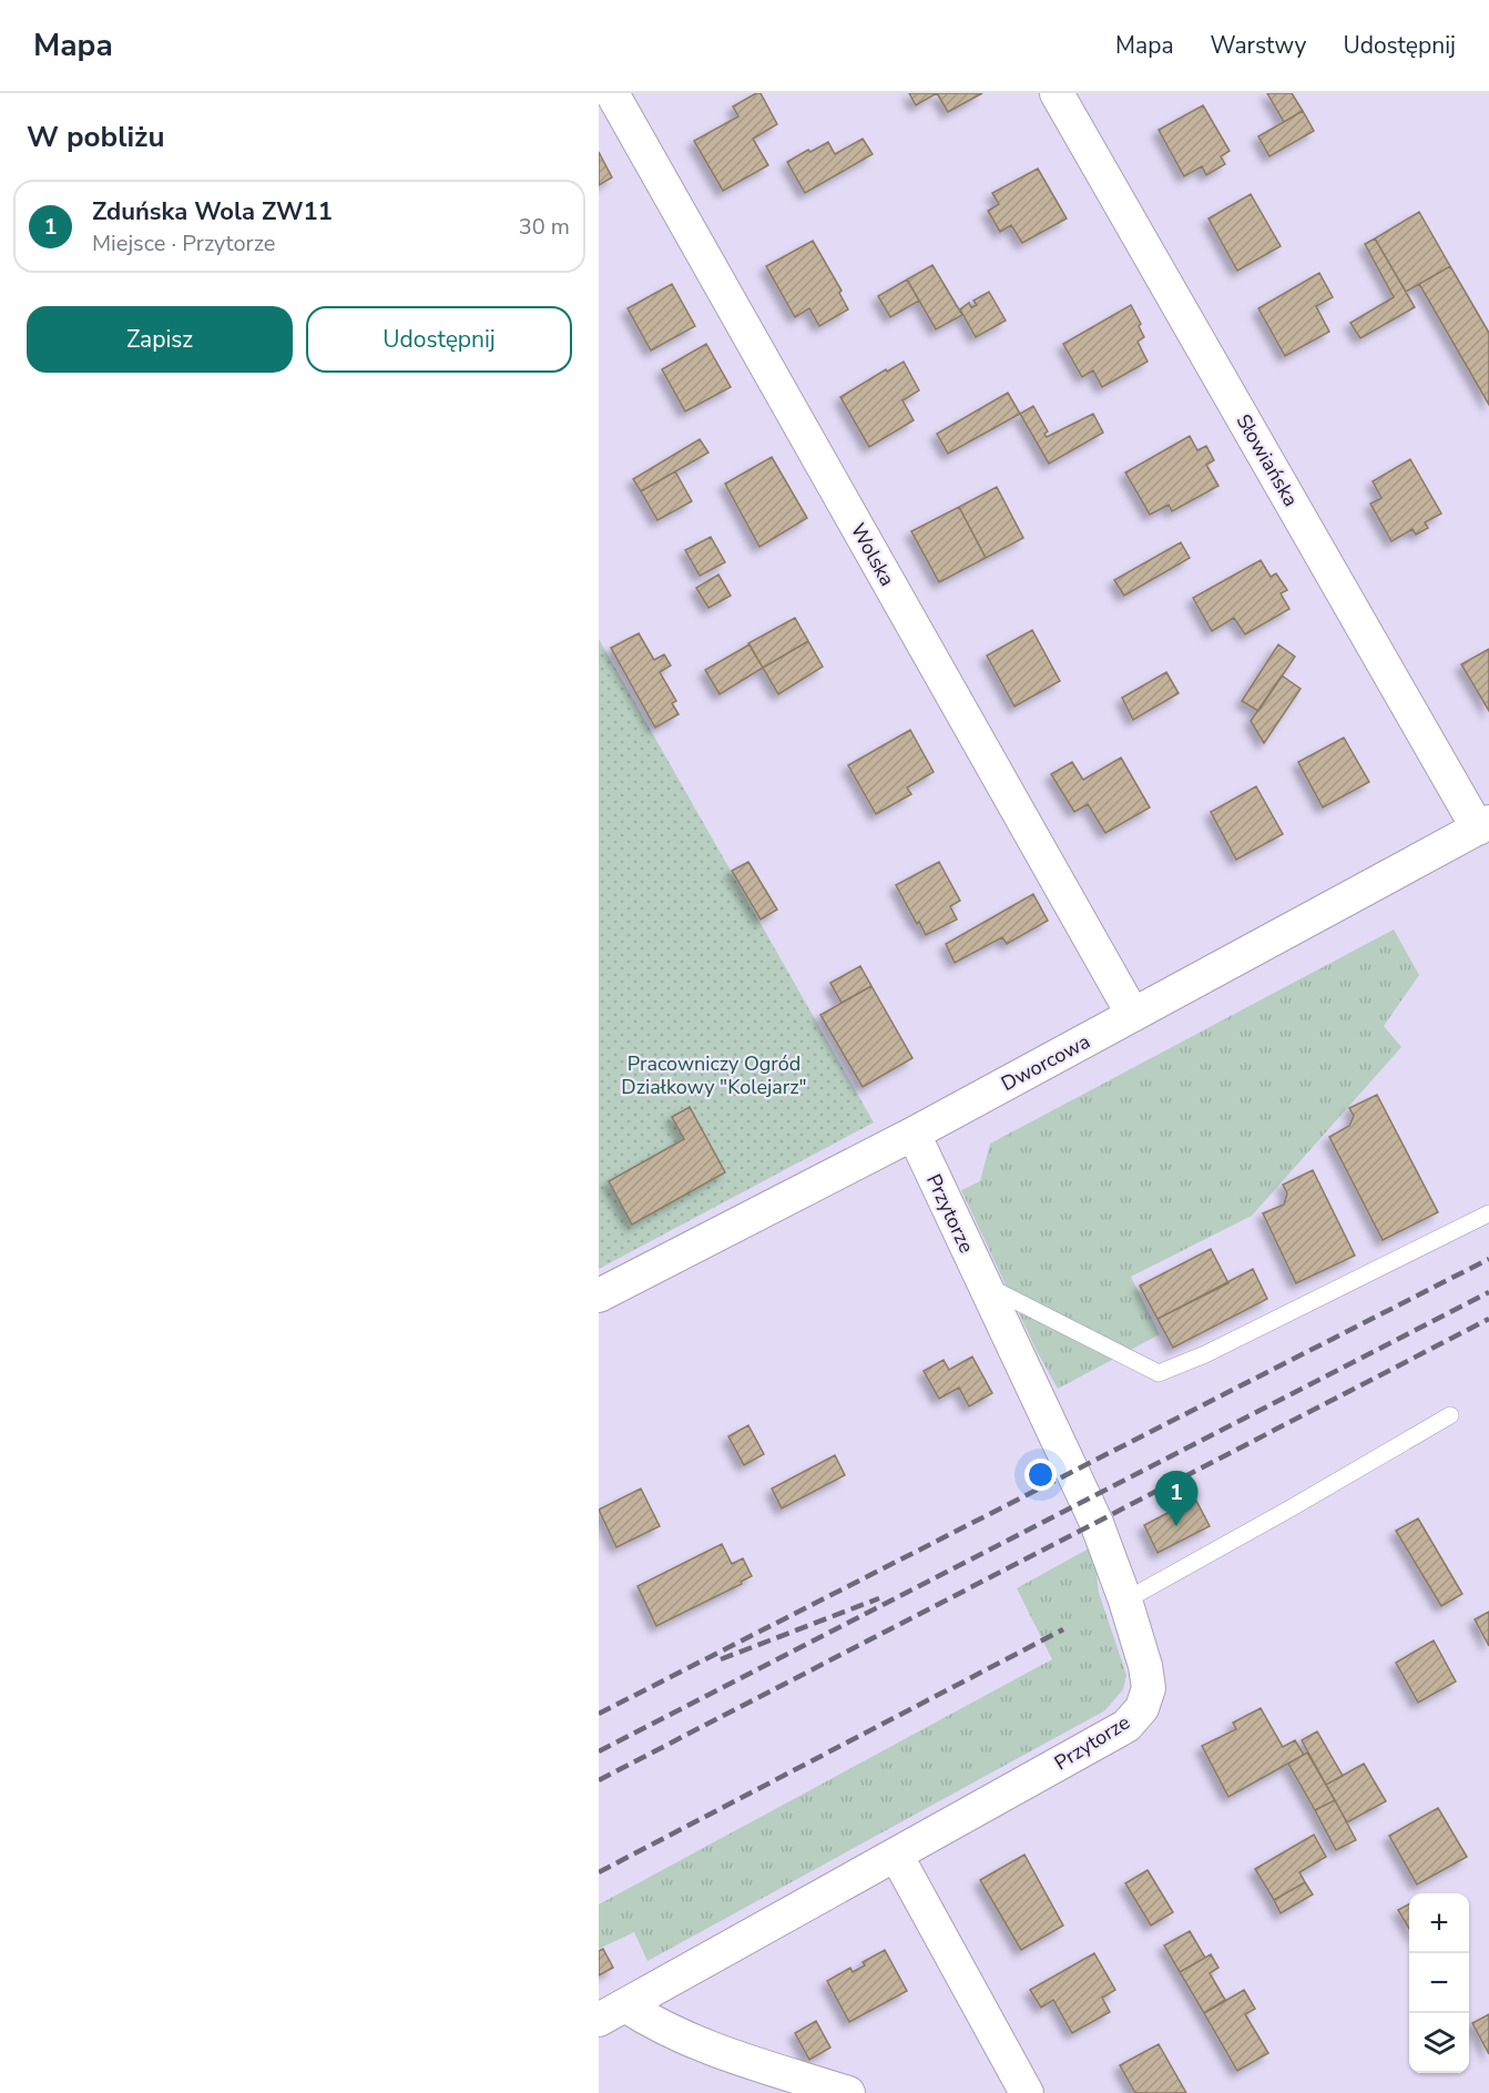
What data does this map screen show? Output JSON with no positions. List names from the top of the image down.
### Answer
{
  "streets": {
    "street": [
      "Słowiańska",
      "Wolska",
      "Dworcowa",
      "Przytorze"
    ]
  },
  "crossings": [
    ["Słowiańska", "Dworcowa"],
    ["Wolska", "Dworcowa"],
    ["Dworcowa", "Przytorze"]
  ],
  "parks": ["Pracowniczy Ogród Działkowy \"Kolejarz\""],
  "page": {
    "header": "Mapa",
    "nav": ["Mapa", "Warstwy", "Udostępnij"],
    "heading": "W pobliżu",
    "list": [
      {
        "mark": "1",
        "name": "Zduńska Wola ZW11",
        "note": "Miejsce · Przytorze",
        "value": "30 m"
      }
    ],
    "buttons": ["Zapisz", "Udostępnij"],
    "pins": "1",
    "map_buttons": ["+", "−"]
  }
}
